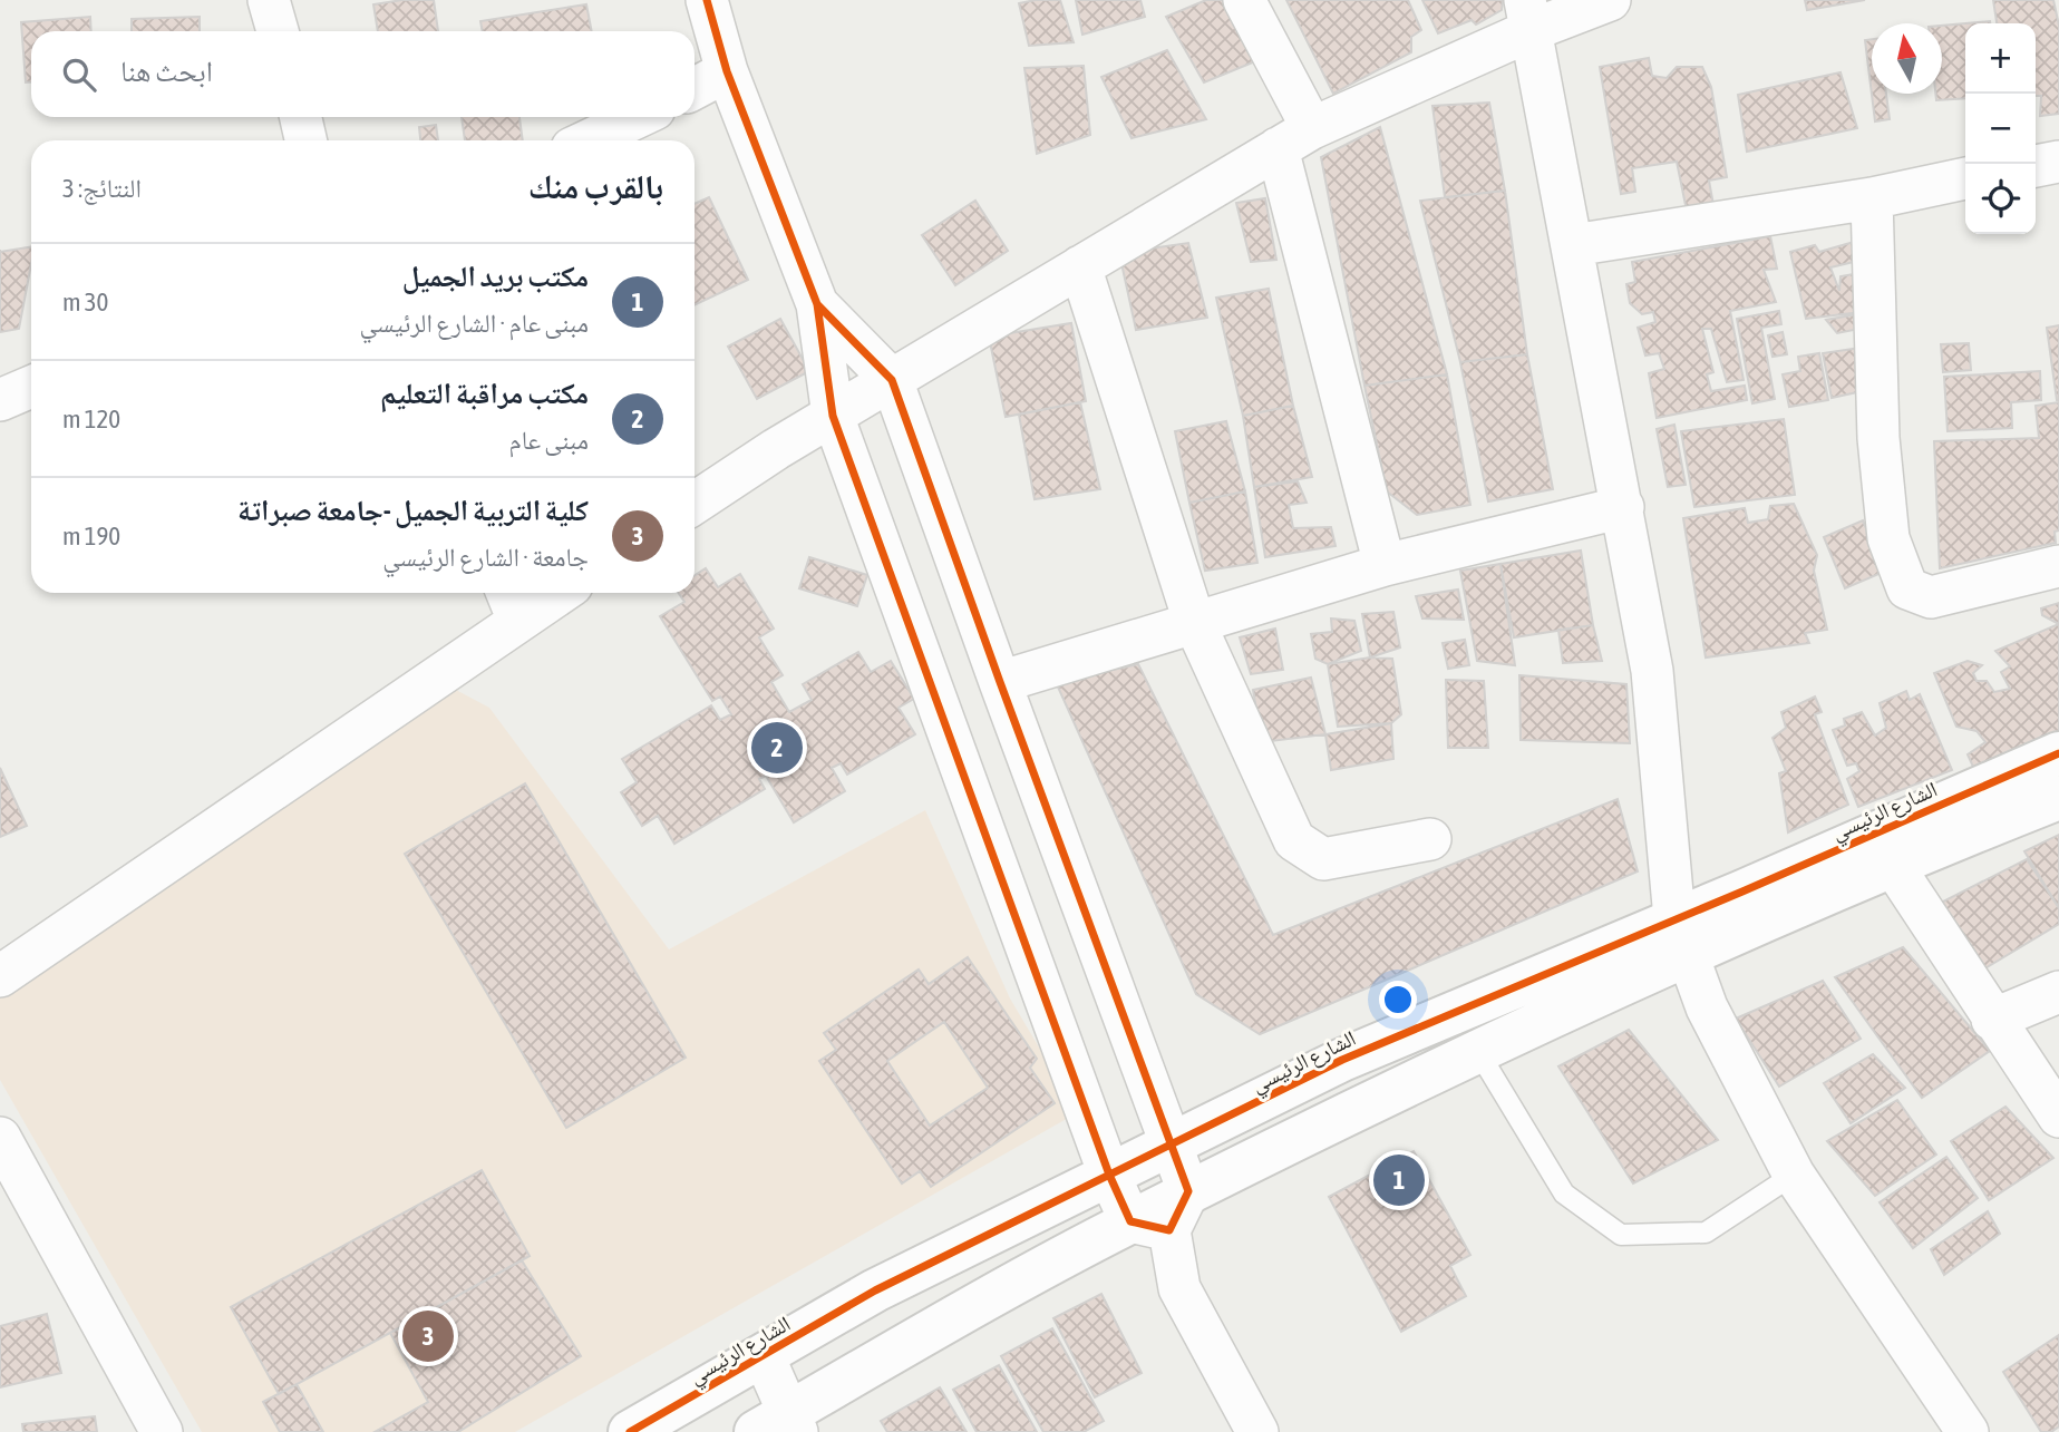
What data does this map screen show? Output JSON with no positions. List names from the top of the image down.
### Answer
{
  "streets": {
    "street": ["الشارع الرئيسي"]
  },
  "north": "top",
  "page": {
    "map_buttons": ["+", "−"],
    "search": "ابحث هنا",
    "heading": ["بالقرب منك", "النتائج: 3"],
    "list": [
      {
        "mark": "1",
        "name": "مكتب بريد الجميل",
        "note": "مبنى عام · الشارع الرئيسي",
        "value": "30 m"
      },
      {
        "mark": "2",
        "name": "مكتب مراقبة التعليم",
        "note": "مبنى عام",
        "value": "120 m"
      },
      {
        "mark": "3",
        "name": "كلية التربية الجميل -جامعة صبراتة",
        "note": "جامعة · الشارع الرئيسي",
        "value": "190 m"
      }
    ],
    "pins": ["2", "1", "3"]
  }
}
